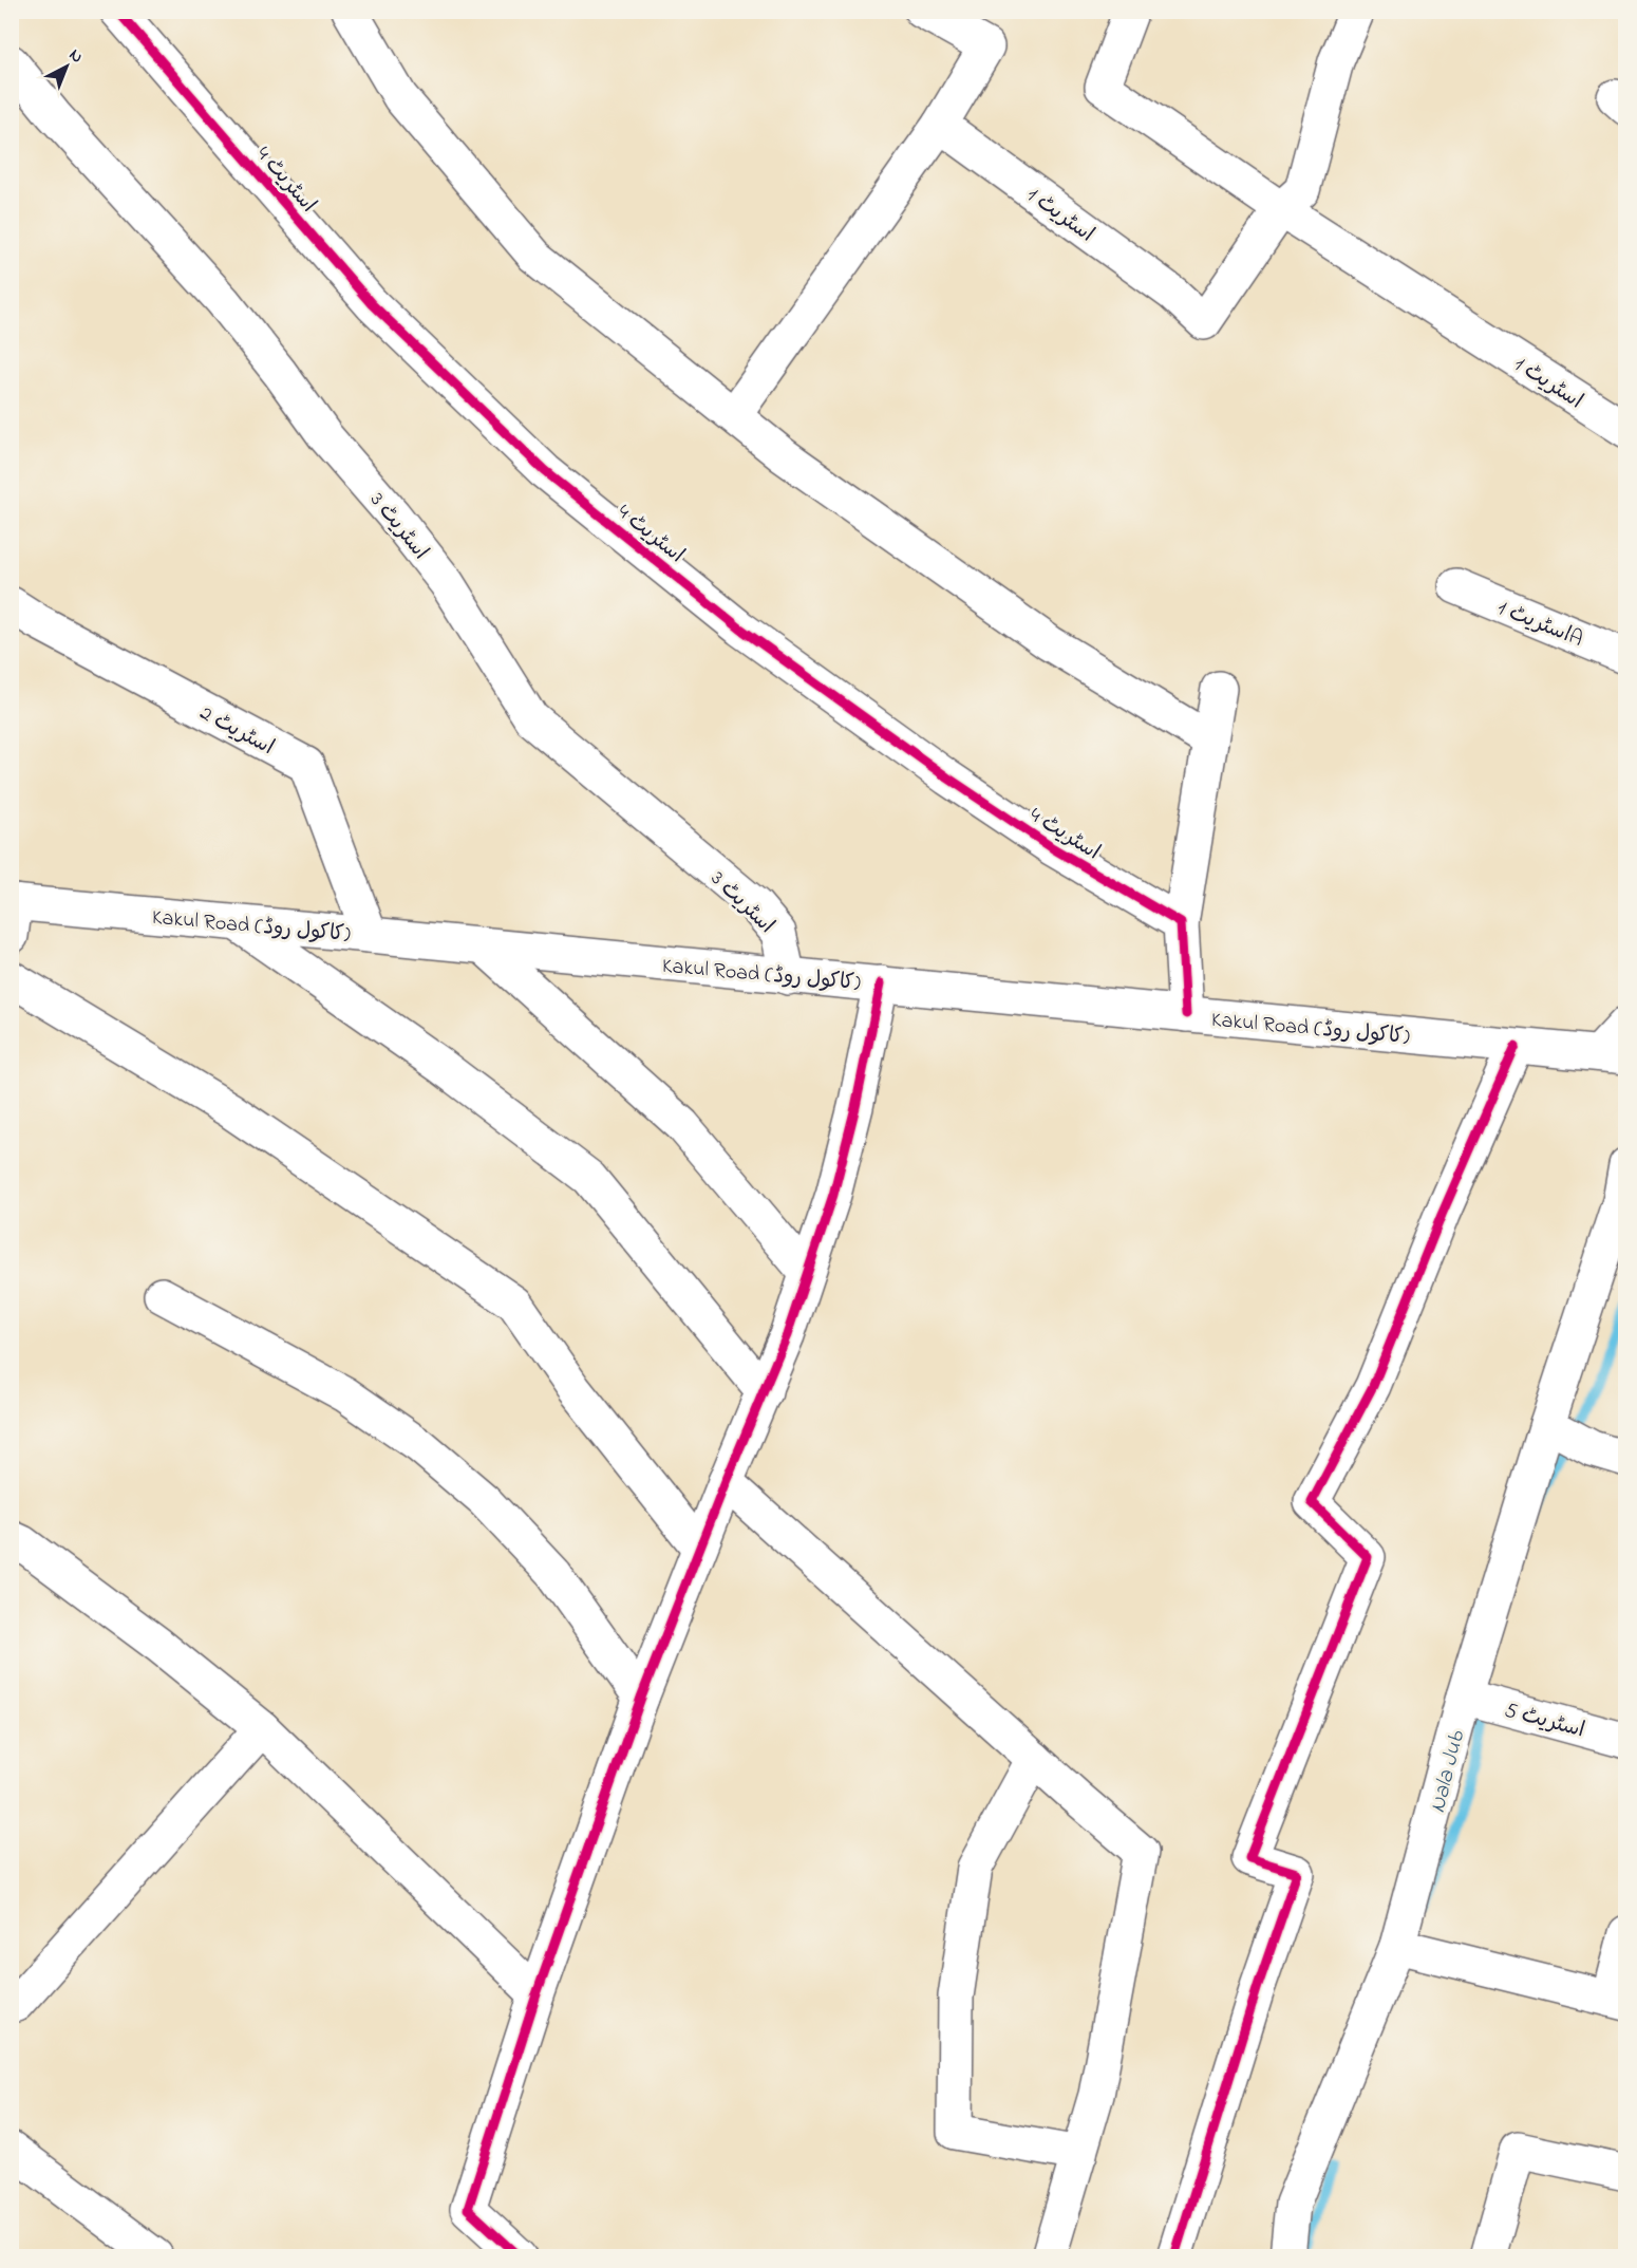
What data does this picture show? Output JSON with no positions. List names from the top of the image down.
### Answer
{
  "streets": {
    "street": [
      "اسٹریٹ 4",
      "اسٹریٹ 1",
      "اسٹریٹ 3",
      "اسٹریٹ 1A",
      "اسٹریٹ 2",
      "Kakul Road (کاکول روڈ)",
      "اسٹریٹ 5"
    ]
  },
  "crossings": [
    ["اسٹریٹ 3", "Kakul Road (کاکول روڈ)"],
    ["اسٹریٹ 2", "Kakul Road (کاکول روڈ)"]
  ],
  "water": ["Nala Jub"],
  "north": "top right"
}
